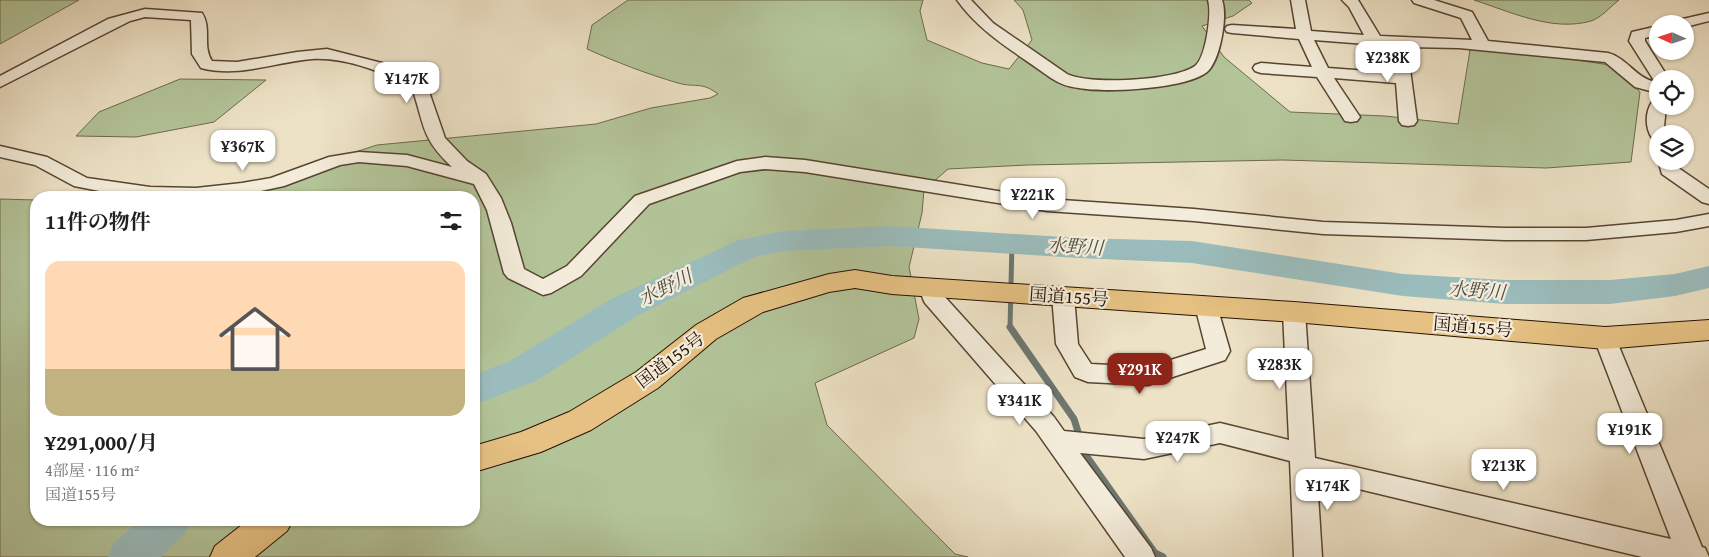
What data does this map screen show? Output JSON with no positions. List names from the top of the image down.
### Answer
{
  "streets": {
    "highway": ["国道155号"]
  },
  "water": ["水野川"],
  "north": "left",
  "page": {
    "price": [
      "¥238K",
      "¥147K",
      "¥367K",
      "¥221K",
      "¥283K",
      "¥291K",
      "¥341K",
      "¥191K",
      "¥247K",
      "¥213K",
      "¥174K"
    ],
    "heading": "11件の物件",
    "list": [
      {
        "name": "¥291,000/月",
        "note": "4部屋 · 116 m² · 国道155号"
      }
    ]
  }
}
